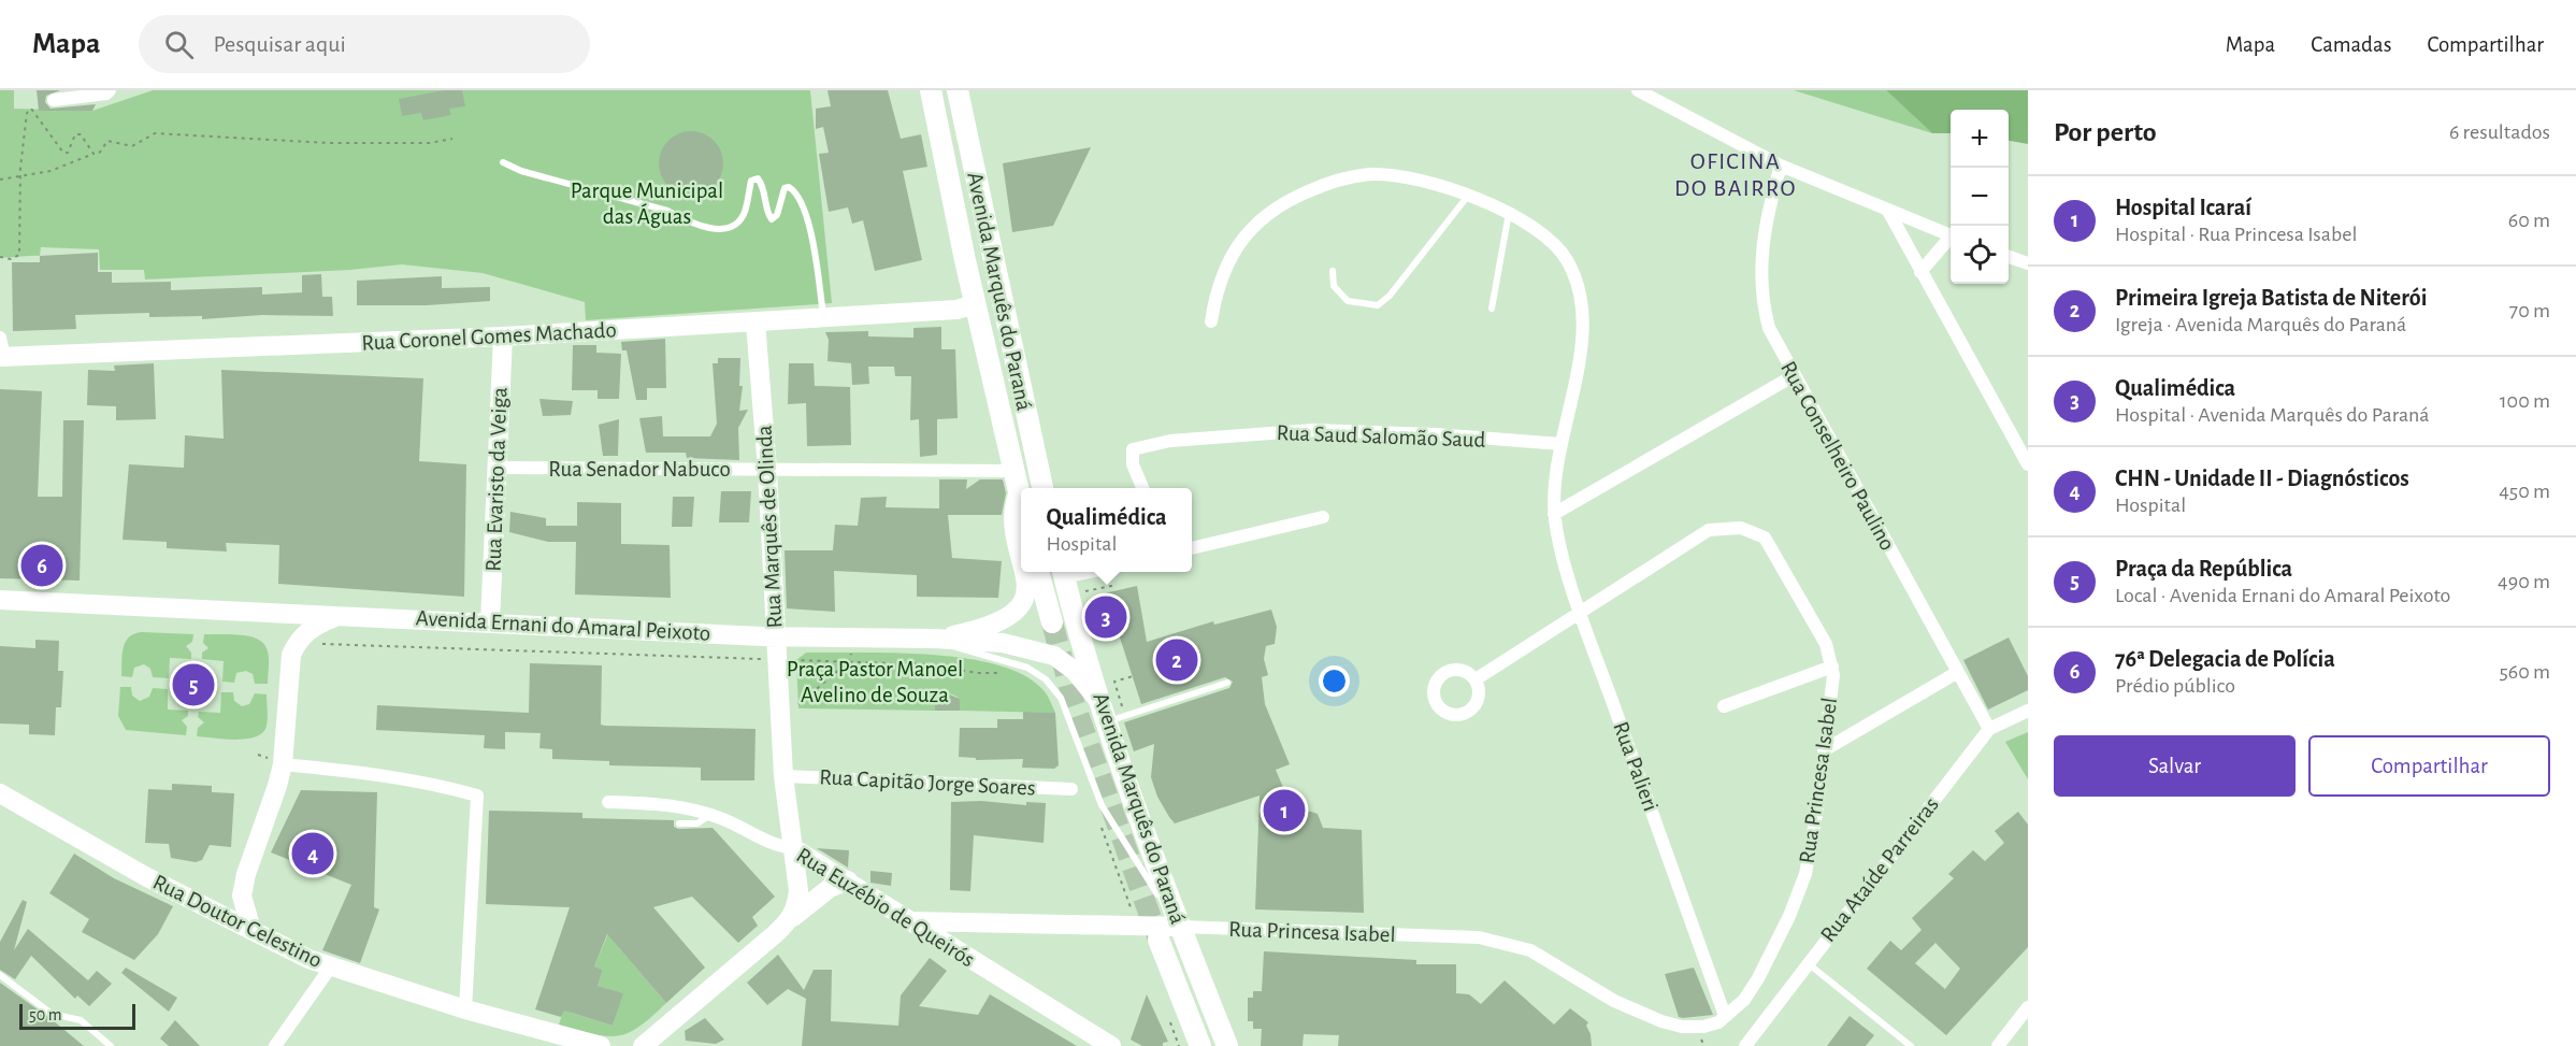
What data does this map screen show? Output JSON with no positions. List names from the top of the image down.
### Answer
{
  "streets": {
    "main road": ["Avenida Marquês do Paraná"],
    "street": [
      "Rua Coronel Gomes Machado",
      "Rua Saud Salomão Saud",
      "Rua Conselheiro Paulino",
      "Rua Senador Nabuco",
      "Rua Evaristo da Veiga",
      "Rua Marquês de Olinda",
      "Avenida Ernani do Amaral Peixoto",
      "Rua Palieri",
      "Rua Princesa Isabel",
      "Rua Capitão Jorge Soares",
      "Rua Ataíde Parreiras",
      "Rua Euzébio de Queirós",
      "Rua Doutor Celestino"
    ]
  },
  "crossings": [
    ["Avenida Marquês do Paraná", "Rua Coronel Gomes Machado"],
    ["Avenida Marquês do Paraná", "Rua Senador Nabuco"],
    ["Avenida Marquês do Paraná", "Avenida Ernani do Amaral Peixoto"],
    ["Avenida Marquês do Paraná", "Rua Princesa Isabel"],
    ["Rua Coronel Gomes Machado", "Rua Evaristo da Veiga"],
    ["Rua Coronel Gomes Machado", "Rua Marquês de Olinda"],
    ["Rua Conselheiro Paulino", "Rua Ataíde Parreiras"],
    ["Rua Senador Nabuco", "Rua Evaristo da Veiga"],
    ["Rua Senador Nabuco", "Rua Marquês de Olinda"],
    ["Rua Evaristo da Veiga", "Avenida Ernani do Amaral Peixoto"],
    ["Rua Marquês de Olinda", "Avenida Ernani do Amaral Peixoto"],
    ["Rua Marquês de Olinda", "Rua Capitão Jorge Soares"],
    ["Rua Marquês de Olinda", "Rua Euzébio de Queirós"],
    ["Rua Palieri", "Rua Princesa Isabel"]
  ],
  "districts": ["OFICINA DO BAIRRO"],
  "parks": ["Parque Municipal das Águas", "Praça Pastor Manoel Avelino de Souza"],
  "scale_bar": "50 m",
  "page": {
    "header": "Mapa",
    "search": "Pesquisar aqui",
    "nav": ["Mapa", "Camadas", "Compartilhar"],
    "heading": ["Por perto", "6 resultados"],
    "map_buttons": ["+", "−"],
    "list": [
      {
        "mark": "1",
        "name": "Hospital Icaraí",
        "note": "Hospital · Rua Princesa Isabel",
        "value": "60 m"
      },
      {
        "mark": "2",
        "name": "Primeira Igreja Batista de Niterói",
        "note": "Igreja · Avenida Marquês do Paraná",
        "value": "70 m"
      },
      {
        "mark": "3",
        "name": "Qualimédica",
        "note": "Hospital · Avenida Marquês do Paraná",
        "value": "100 m"
      },
      {
        "mark": "4",
        "name": "CHN - Unidade II - Diagnósticos",
        "note": "Hospital",
        "value": "450 m"
      },
      {
        "mark": "5",
        "name": "Praça da República",
        "note": "Local · Avenida Ernani do Amaral Peixoto",
        "value": "490 m"
      },
      {
        "mark": "6",
        "name": "76ª Delegacia de Polícia",
        "note": "Prédio público",
        "value": "560 m"
      }
    ],
    "popup": ["Qualimédica", "Hospital"],
    "pins": [
      "6",
      "3",
      "2",
      "5",
      "1",
      "4"
    ],
    "buttons": ["Salvar", "Compartilhar"],
    "scale": "50 m"
  }
}
